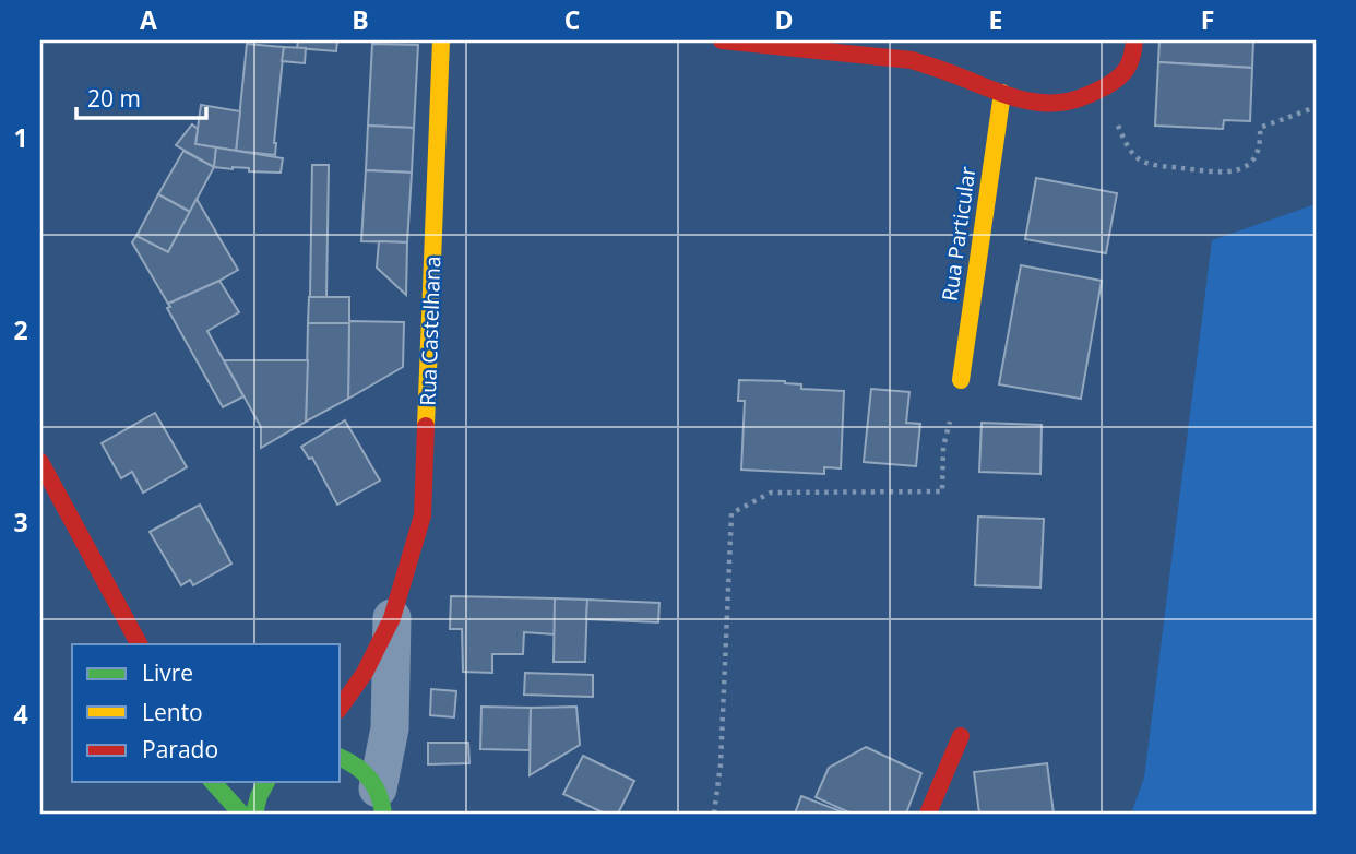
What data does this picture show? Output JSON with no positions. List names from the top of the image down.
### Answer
{
  "streets": {
    "street": ["Rua Particular", "Rua Castelhana"]
  },
  "legend": ["Livre", "Lento", "Parado"],
  "scale_bar": "20 m",
  "grid": {
    "columns": [
      "A",
      "B",
      "C",
      "D",
      "E",
      "F"
    ],
    "rows": [
      "1",
      "2",
      "3",
      "4"
    ]
  }
}
